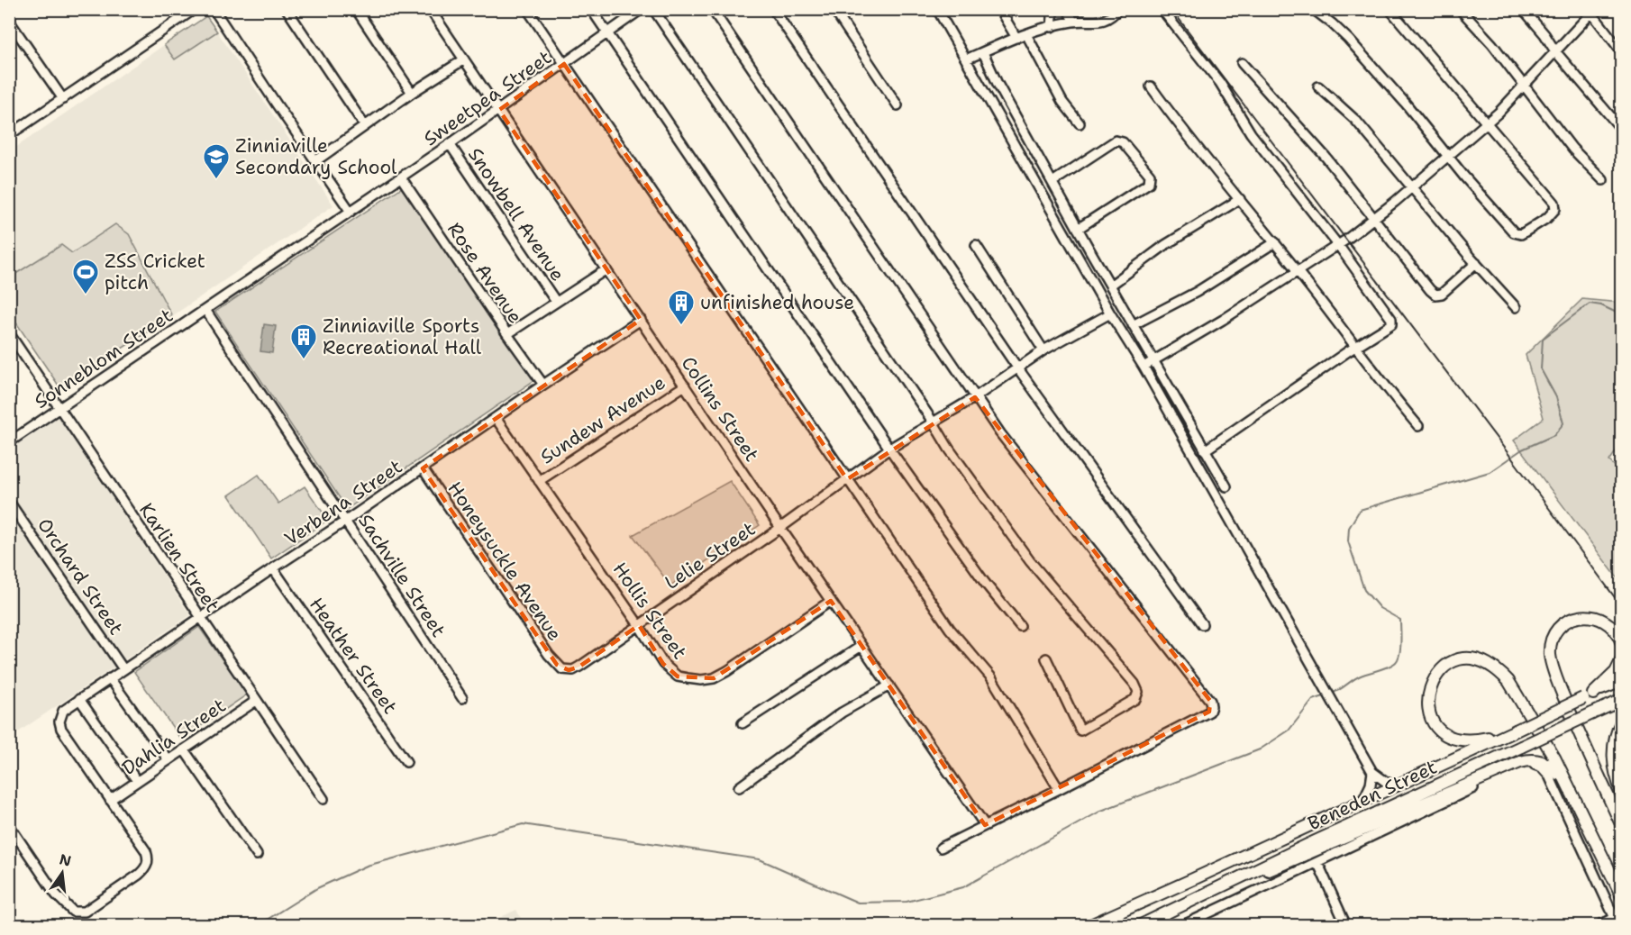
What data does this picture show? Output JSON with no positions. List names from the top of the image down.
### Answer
{
  "streets": {
    "main road": ["Beneden Street"],
    "street": [
      "Sweetpea Street",
      "Snowbell Avenue",
      "Rose Avenue",
      "Sonneblom Street",
      "Collins Street",
      "Sundew Avenue",
      "Verbena Street",
      "Lelie Street",
      "Karlien Street",
      "Honeysuckle Avenue",
      "Sachville Street",
      "Orchard Street",
      "Hollis Street",
      "Heather Street",
      "Dahlia Street"
    ]
  },
  "crossings": [
    ["Sweetpea Street", "Snowbell Avenue"],
    ["Sweetpea Street", "Rose Avenue"],
    ["Sweetpea Street", "Sonneblom Street"],
    ["Sweetpea Street", "Collins Street"],
    ["Rose Avenue", "Verbena Street"],
    ["Sonneblom Street", "Karlien Street"],
    ["Sonneblom Street", "Sachville Street"],
    ["Collins Street", "Sundew Avenue"],
    ["Collins Street", "Verbena Street"],
    ["Collins Street", "Lelie Street"],
    ["Collins Street", "Hollis Street"],
    ["Sundew Avenue", "Hollis Street"],
    ["Verbena Street", "Karlien Street"],
    ["Verbena Street", "Honeysuckle Avenue"],
    ["Verbena Street", "Sachville Street"],
    ["Verbena Street", "Orchard Street"],
    ["Verbena Street", "Hollis Street"],
    ["Verbena Street", "Heather Street"],
    ["Verbena Street", "Dahlia Street"],
    ["Lelie Street", "Honeysuckle Avenue"],
    ["Lelie Street", "Hollis Street"],
    ["Karlien Street", "Dahlia Street"]
  ],
  "places": {
    "school or university": ["Zinniaville Secondary School"],
    "sports": ["ZSS Cricket pitch"],
    "building": ["unfinished house", "Zinniaville Sports Recreational Hall"]
  },
  "north": "top"
}
